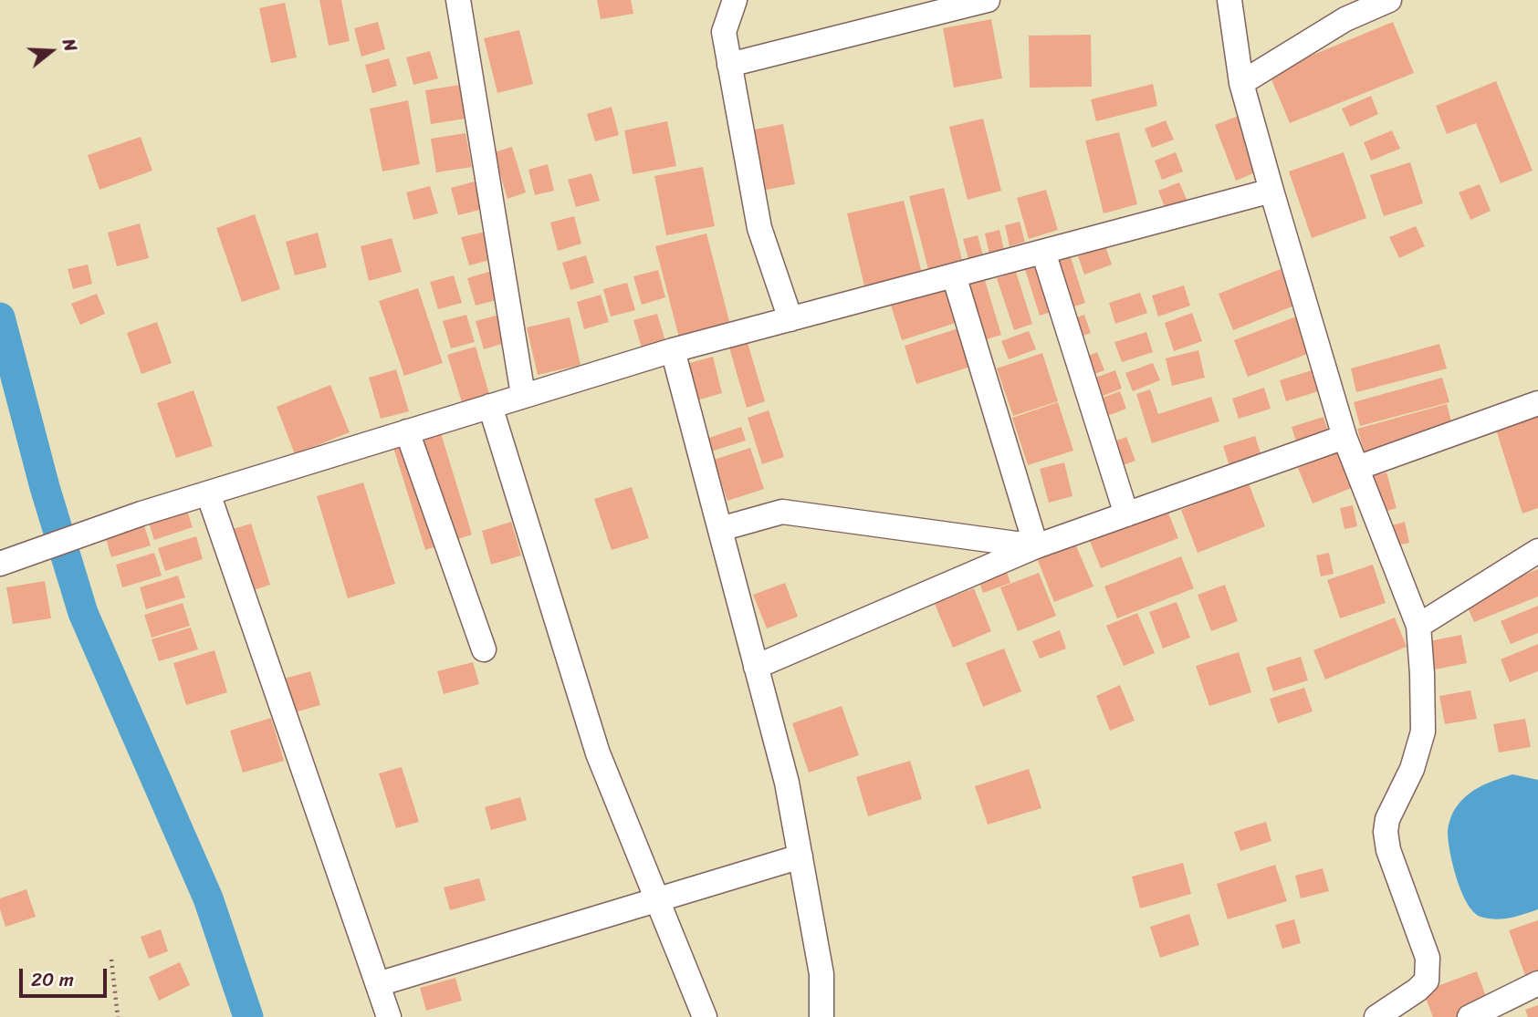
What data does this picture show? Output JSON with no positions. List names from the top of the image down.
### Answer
{
  "scale_bar": "20 m",
  "north": "right"
}
